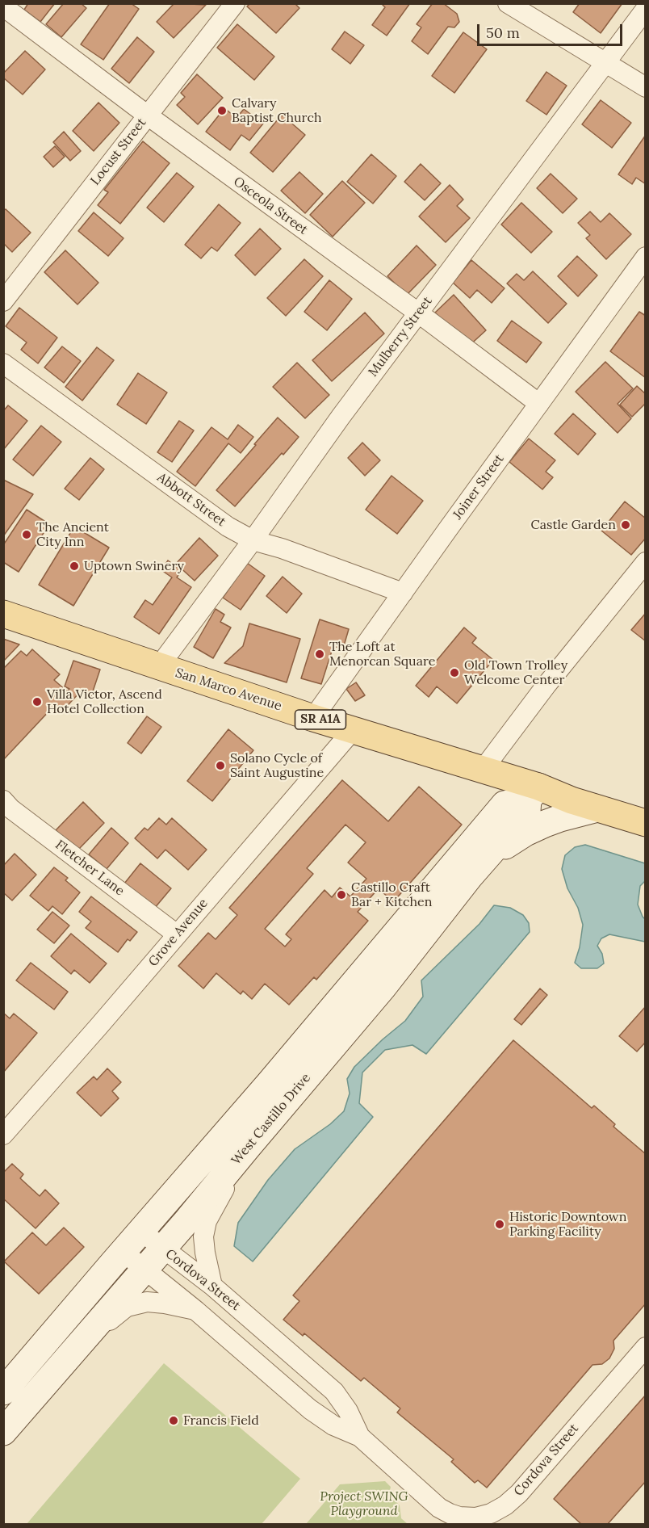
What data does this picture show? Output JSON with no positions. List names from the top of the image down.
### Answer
{
  "streets": {
    "main road": ["San Marco Avenue", "SR A1A", "West Castillo Drive"],
    "street": [
      "Locust Street",
      "Osceola Street",
      "Mulberry Street",
      "Joiner Street",
      "Abbott Street",
      "Fletcher Lane",
      "Grove Avenue",
      "Cordova Street"
    ]
  },
  "crossings": [
    ["Locust Street", "Osceola Street"],
    ["Osceola Street", "Mulberry Street"],
    ["Osceola Street", "Joiner Street"],
    ["Mulberry Street", "Abbott Street"],
    ["Mulberry Street", "San Marco Avenue"],
    ["Joiner Street", "Abbott Street"],
    ["Joiner Street", "San Marco Avenue"],
    ["San Marco Avenue", "SR A1A"],
    ["San Marco Avenue", "Grove Avenue"],
    ["San Marco Avenue", "West Castillo Drive"],
    ["SR A1A", "West Castillo Drive"],
    ["Fletcher Lane", "Grove Avenue"],
    ["West Castillo Drive", "Cordova Street"]
  ],
  "parks": ["Project SWING Playground"],
  "places": [
    "Calvary Baptist Church",
    "Castle Garden",
    "The Ancient City Inn",
    "Uptown Swinery",
    "The Loft at Menorcan Square",
    "Old Town Trolley Welcome Center",
    "Villa Victor, Ascend Hotel Collection",
    "Solano Cycle of Saint Augustine",
    "Castillo Craft Bar + Kitchen",
    "Historic Downtown Parking Facility",
    "Francis Field"
  ],
  "scale_bar": "50 m"
}
